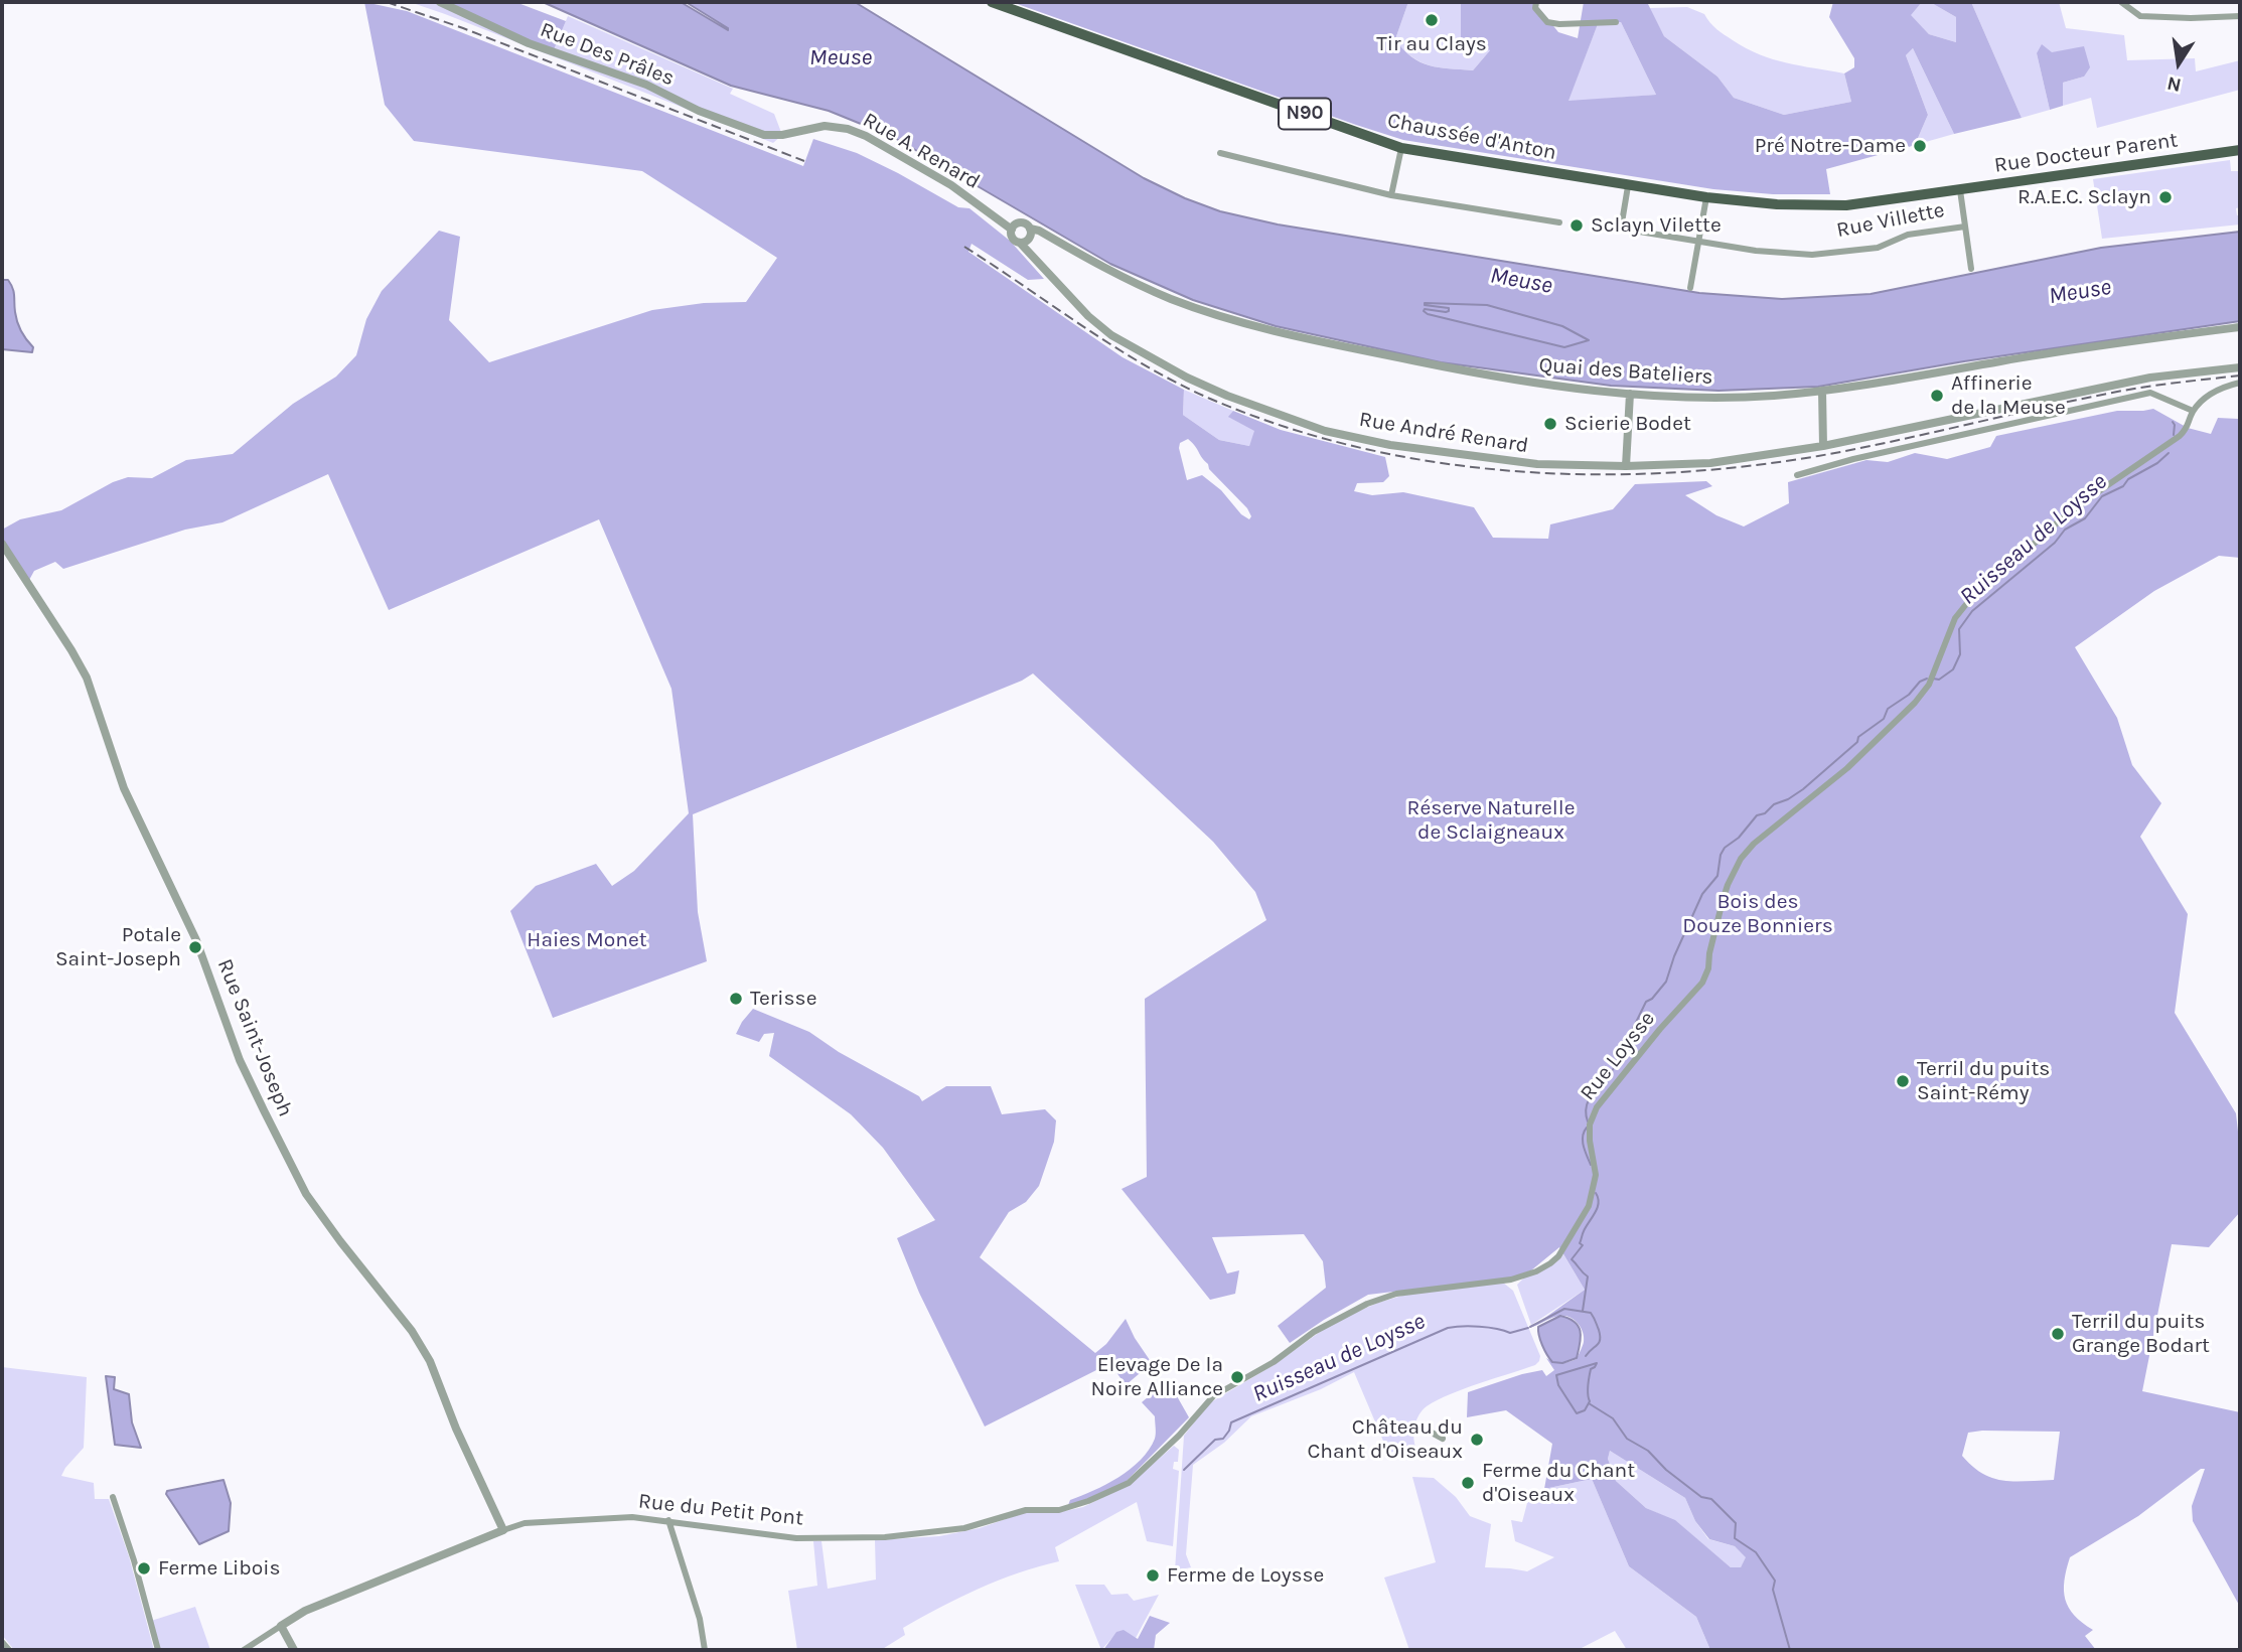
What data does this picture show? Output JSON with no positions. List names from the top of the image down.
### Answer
{
  "streets": {
    "main road": [
      "N90",
      "Chaussée d'Anton",
      "Rue Docteur Parent",
      "Rue Villette"
    ],
    "street": [
      "Rue Des Prâles",
      "Rue A. Renard",
      "Quai des Bateliers",
      "Rue André Renard",
      "Rue Saint-Joseph",
      "Rue Loysse",
      "Rue du Petit Pont"
    ]
  },
  "crossings": [
    ["Rue Des Prâles", "Rue A. Renard"],
    ["Chaussée d'Anton", "Rue Villette"],
    ["Rue A. Renard", "Quai des Bateliers"],
    ["Rue A. Renard", "Rue André Renard"],
    ["Rue Docteur Parent", "Rue Villette"],
    ["Quai des Bateliers", "Rue André Renard"],
    ["Rue Saint-Joseph", "Rue du Petit Pont"],
    ["Rue Loysse", "Rue du Petit Pont"]
  ],
  "water": ["Meuse", "Ruisseau de Loysse"],
  "parks": ["Réserve Naturelle de Sclaigneaux", "Bois des Douze Bonniers", "Haies Monet"],
  "places": [
    "Tir au Clays",
    "Pré Notre-Dame",
    "R.A.E.C. Sclayn",
    "Sclayn Vilette",
    "Affinerie de la Meuse",
    "Scierie Bodet",
    "Potale Saint-Joseph",
    "Terisse",
    "Terril du puits Saint-Rémy",
    "Terril du puits Grange Bodart",
    "Elevage De la Noire Alliance",
    "Château du Chant d'Oiseaux",
    "Ferme du Chant d'Oiseaux",
    "Ferme Libois",
    "Ferme de Loysse"
  ],
  "north": "bottom"
}
